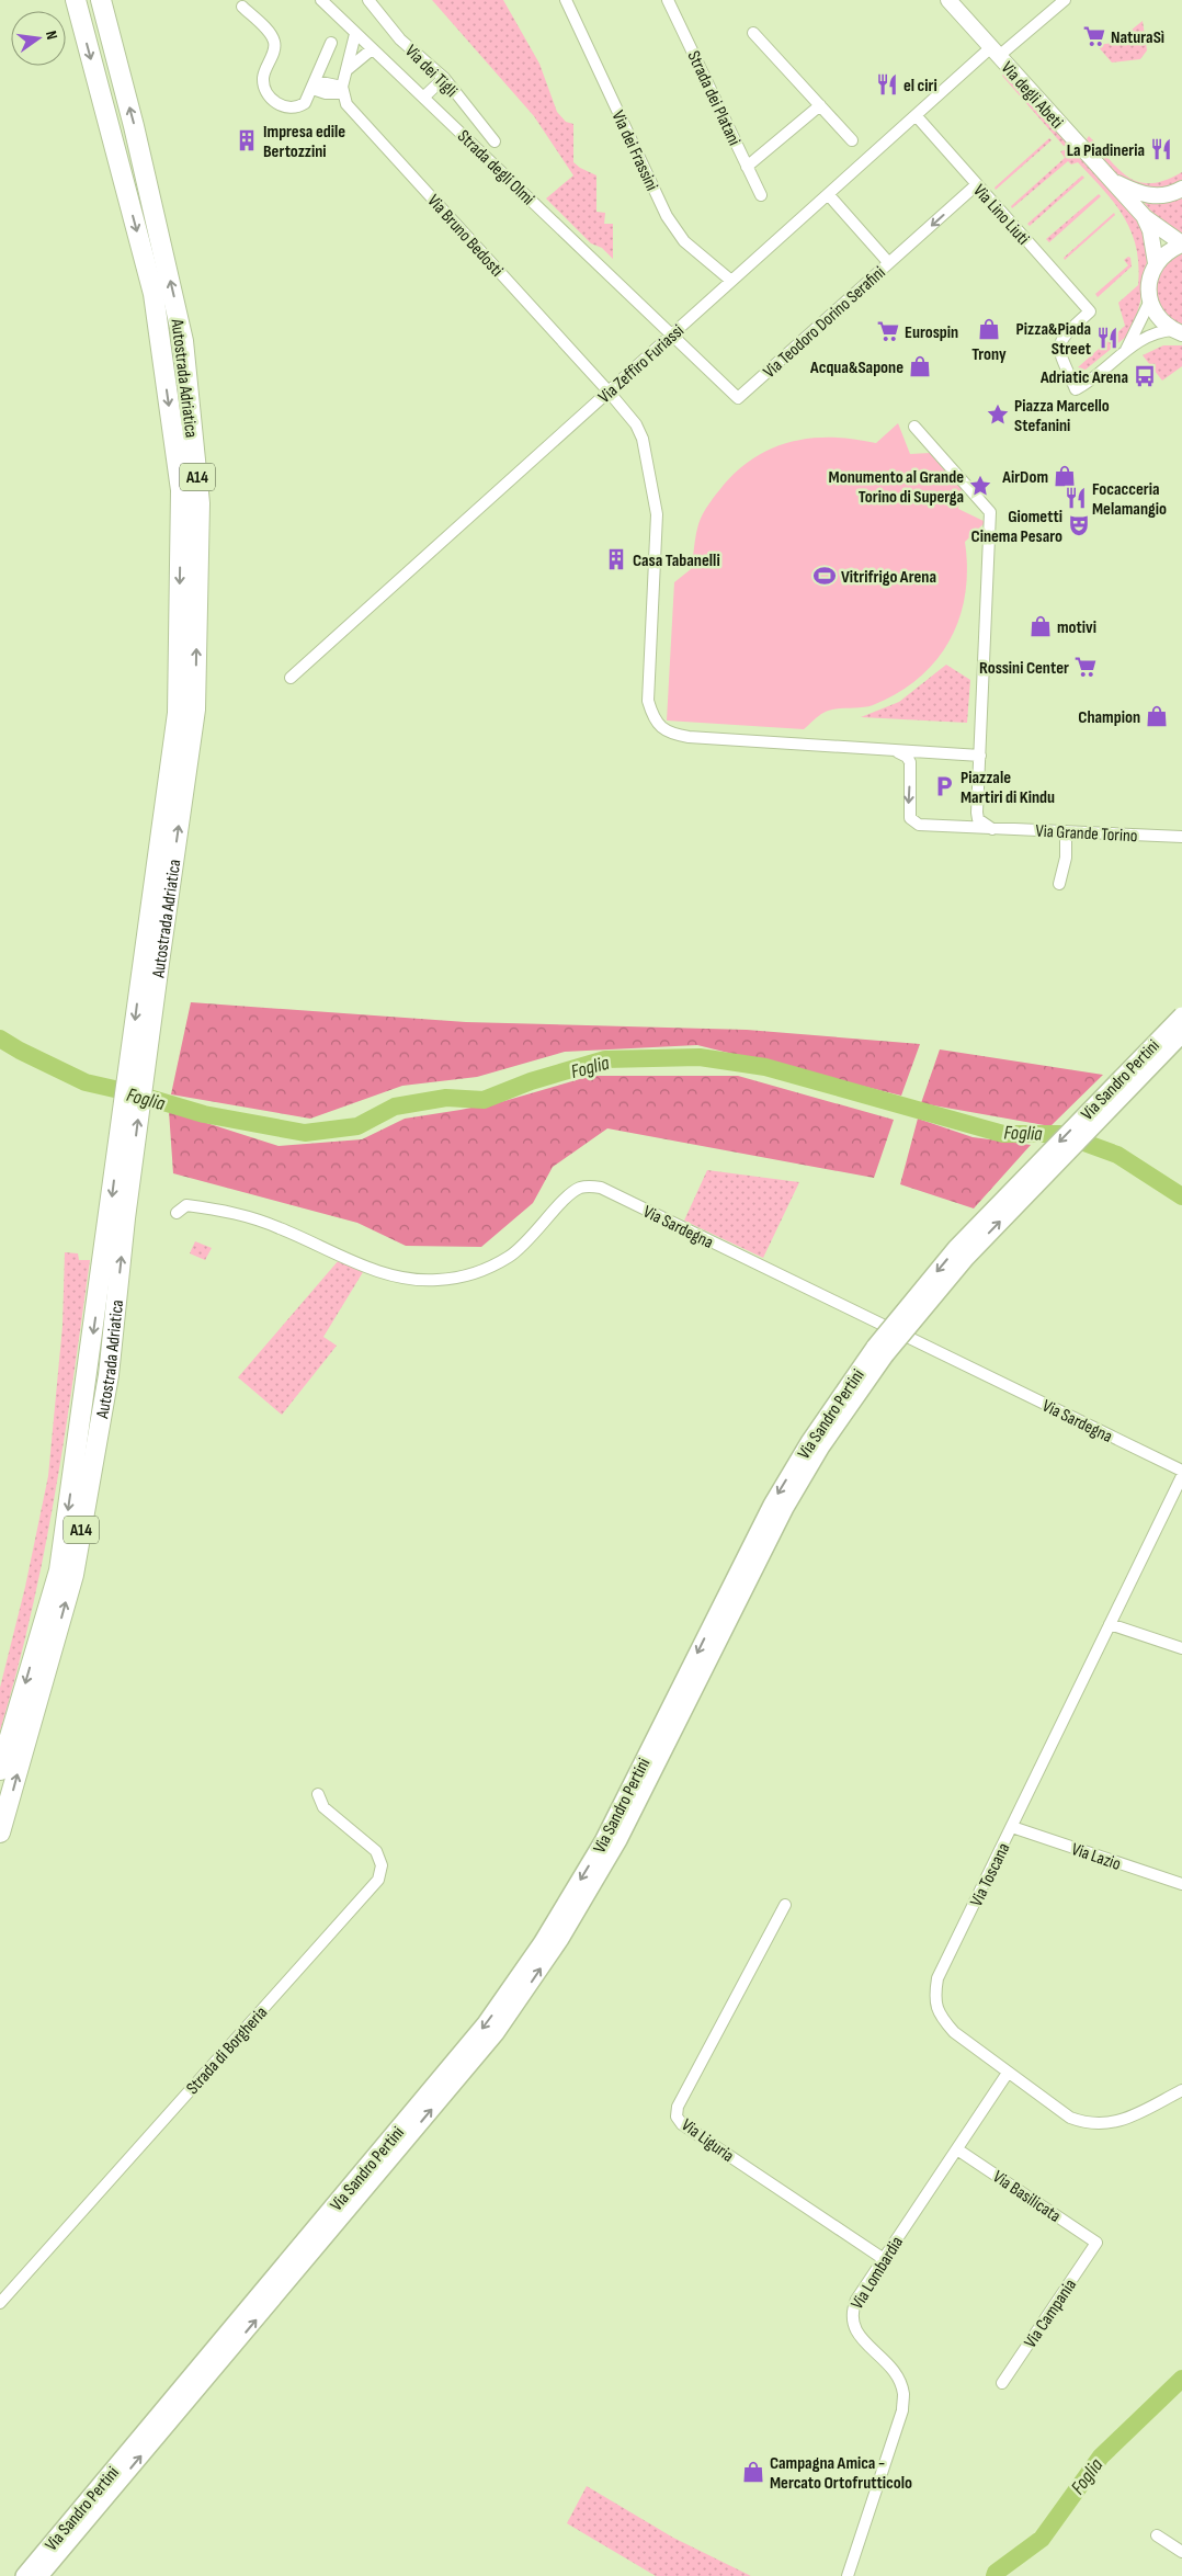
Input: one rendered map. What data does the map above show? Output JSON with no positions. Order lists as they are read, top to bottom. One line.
{"streets":{"highway":["Autostrada Adriatica","A14"],"main road":["Via Sandro Pertini"],"street":["Via dei Tigli","Via degli Abeti","Strada dei Platani","Via dei Frassini","Strada degli Olmi","Via Lino Liuti","Via Bruno Bedosti","Via Teodoro Dorino Serafini","Via Zeffiro Furiassi","Via Grande Torino","Via Sardegna","Via Lazio","Via Toscana","Strada di Borgheria","Via Liguria","Via Basilicata","Via Lombardia","Via Campania"]},"crossings":[["Via degli Abeti","Via Zeffiro Furiassi"],["Via dei Frassini","Via Zeffiro Furiassi"],["Strada degli Olmi","Via Teodoro Dorino Serafini"],["Strada degli Olmi","Via Zeffiro Furiassi"],["Via Lino Liuti","Via Teodoro Dorino Serafini"],["Via Lino Liuti","Via Zeffiro Furiassi"],["Via Bruno Bedosti","Via Zeffiro Furiassi"],["Via Bruno Bedosti","Via Grande Torino"],["Via Teodoro Dorino Serafini","Via Zeffiro Furiassi"],["Via Lazio","Via Toscana"],["Via Toscana","Via Lombardia"],["Via Liguria","Via Lombardia"],["Via Basilicata","Via Lombardia"],["Via Basilicata","Via Campania"]],"water":["Foglia"],"places":{"supermarket":["NaturaSì","Eurospin","Rossini Center"],"restaurant":["el ciri","La Piadineria","Pizza&Piada Street","Focacceria Melamangio"],"building":["Impresa edile Bertozzini","Casa Tabanelli"],"shop":["Trony","Acqua&Sapone","AirDom","motivi","Champion","Campagna Amica - Mercato Ortofrutticolo"],"bus stop":["Adriatic Arena"],"place":["Piazza Marcello Stefanini","Monumento al Grande Torino di Superga"],"theatre":["Giometti Cinema Pesaro"],"sports":["Vitrifrigo Arena"],"parking":["Piazzale Martiri di Kindu"]},"north":"right"}
